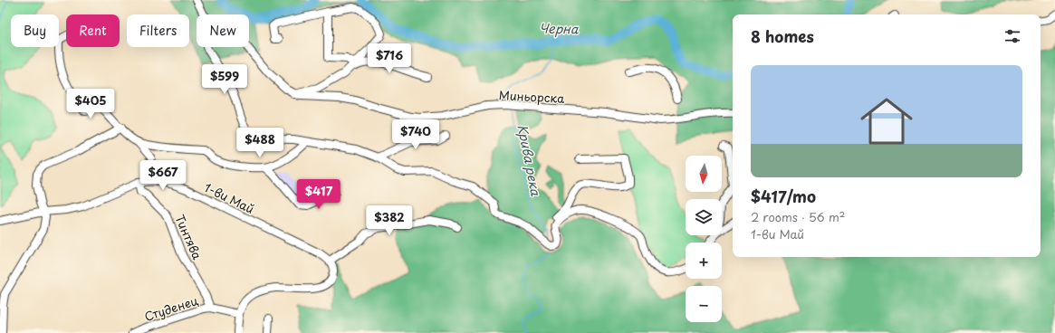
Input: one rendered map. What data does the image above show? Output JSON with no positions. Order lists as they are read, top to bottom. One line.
{"streets":{"street":["Миньорска","1-ви Май","Тинтява","Студенец"]},"crossings":[["1-ви Май","Тинтява"],["Тинтява","Студенец"]],"water":["Черна","Крива река"],"north":"bottom","page":{"chip":["Buy","Rent","Filters","New"],"heading":"8 homes","price":["$716","$599","$405","$740","$488","$667","$417","$382"],"list":[{"name":"$417/mo","note":"2 rooms · 56 m² · 1-ви Май"}],"map_buttons":["+","−"]}}
